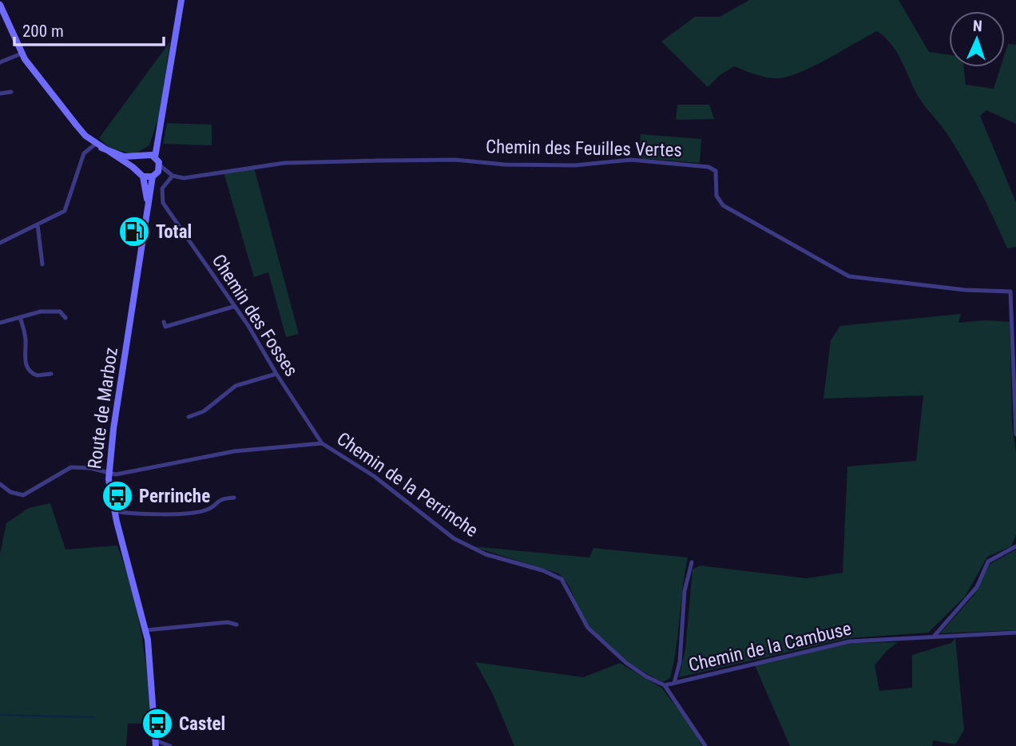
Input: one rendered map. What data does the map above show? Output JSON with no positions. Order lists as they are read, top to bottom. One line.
{"streets":{"main road":["Route de Marboz"],"street":["Chemin des Feuilles Vertes","Chemin des Fosses","Chemin de la Perrinche","Chemin de la Cambuse"]},"crossings":[["Chemin des Feuilles Vertes","Chemin des Fosses"],["Chemin des Fosses","Chemin de la Perrinche"],["Route de Marboz","Chemin de la Perrinche"],["Chemin de la Perrinche","Chemin de la Cambuse"]],"places":{"fuel station":["Total"],"bus stop":["Perrinche","Castel"]},"scale_bar":"200 m","north":"top"}
